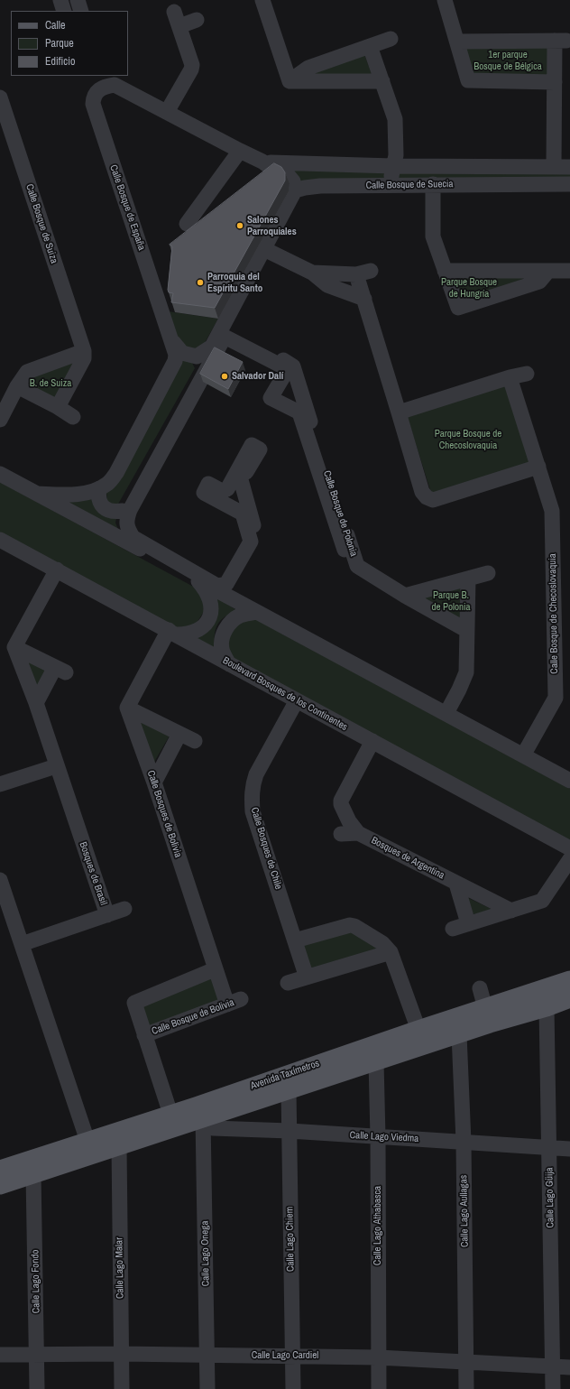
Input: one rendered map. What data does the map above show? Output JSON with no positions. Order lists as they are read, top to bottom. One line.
{"streets":{"main road":["Avenida Taxímetros"],"street":["Calle Bosque de Suecia","Calle Bosque de España","Calle Bosque de Suiza","Calle Bosque de Polonia","Calle Bosque de Checoslovaquia","Boulevard Bosques de los Continentes","Calle Bosques de Bolivia","Calle Bosques de Chile","Bosques de Argentina","Bosques de Brasil","Calle Bosque de Bolivia","Calle Lago Viedma","Calle Lago Güija","Calle Lago Aullagas","Calle Lago Athabasca","Calle Lago Chiem","Calle Lago Onega","Calle Lago Malar","Calle Lago Fondo","Calle Lago Cardiel"]},"crossings":[["Calle Bosque de Suecia","Calle Bosque de España"],["Boulevard Bosques de los Continentes","Calle Bosques de Chile"],["Boulevard Bosques de los Continentes","Bosques de Argentina"],["Calle Bosques de Bolivia","Calle Bosque de Bolivia"],["Calle Bosque de Bolivia","Avenida Taxímetros"],["Avenida Taxímetros","Calle Lago Viedma"],["Avenida Taxímetros","Calle Lago Güija"],["Avenida Taxímetros","Calle Lago Aullagas"],["Avenida Taxímetros","Calle Lago Athabasca"],["Avenida Taxímetros","Calle Lago Chiem"],["Avenida Taxímetros","Calle Lago Onega"],["Avenida Taxímetros","Calle Lago Malar"],["Avenida Taxímetros","Calle Lago Fondo"],["Calle Lago Viedma","Calle Lago Güija"],["Calle Lago Viedma","Calle Lago Aullagas"],["Calle Lago Viedma","Calle Lago Athabasca"],["Calle Lago Viedma","Calle Lago Chiem"],["Calle Lago Viedma","Calle Lago Onega"],["Calle Lago Güija","Calle Lago Cardiel"],["Calle Lago Aullagas","Calle Lago Cardiel"],["Calle Lago Athabasca","Calle Lago Cardiel"],["Calle Lago Chiem","Calle Lago Cardiel"],["Calle Lago Onega","Calle Lago Cardiel"],["Calle Lago Malar","Calle Lago Cardiel"],["Calle Lago Fondo","Calle Lago Cardiel"]],"parks":["1er parque Bosque de Bélgica","Parque Bosque de Hungría","B. de Suiza","Parque Bosque de Checoslovaquia","Parque B. de Polonia"],"places":["Salones Parroquiales","Parroquia del Espíritu Santo","Salvador Dalí"],"legend":["Calle","Parque","Edificio"]}
